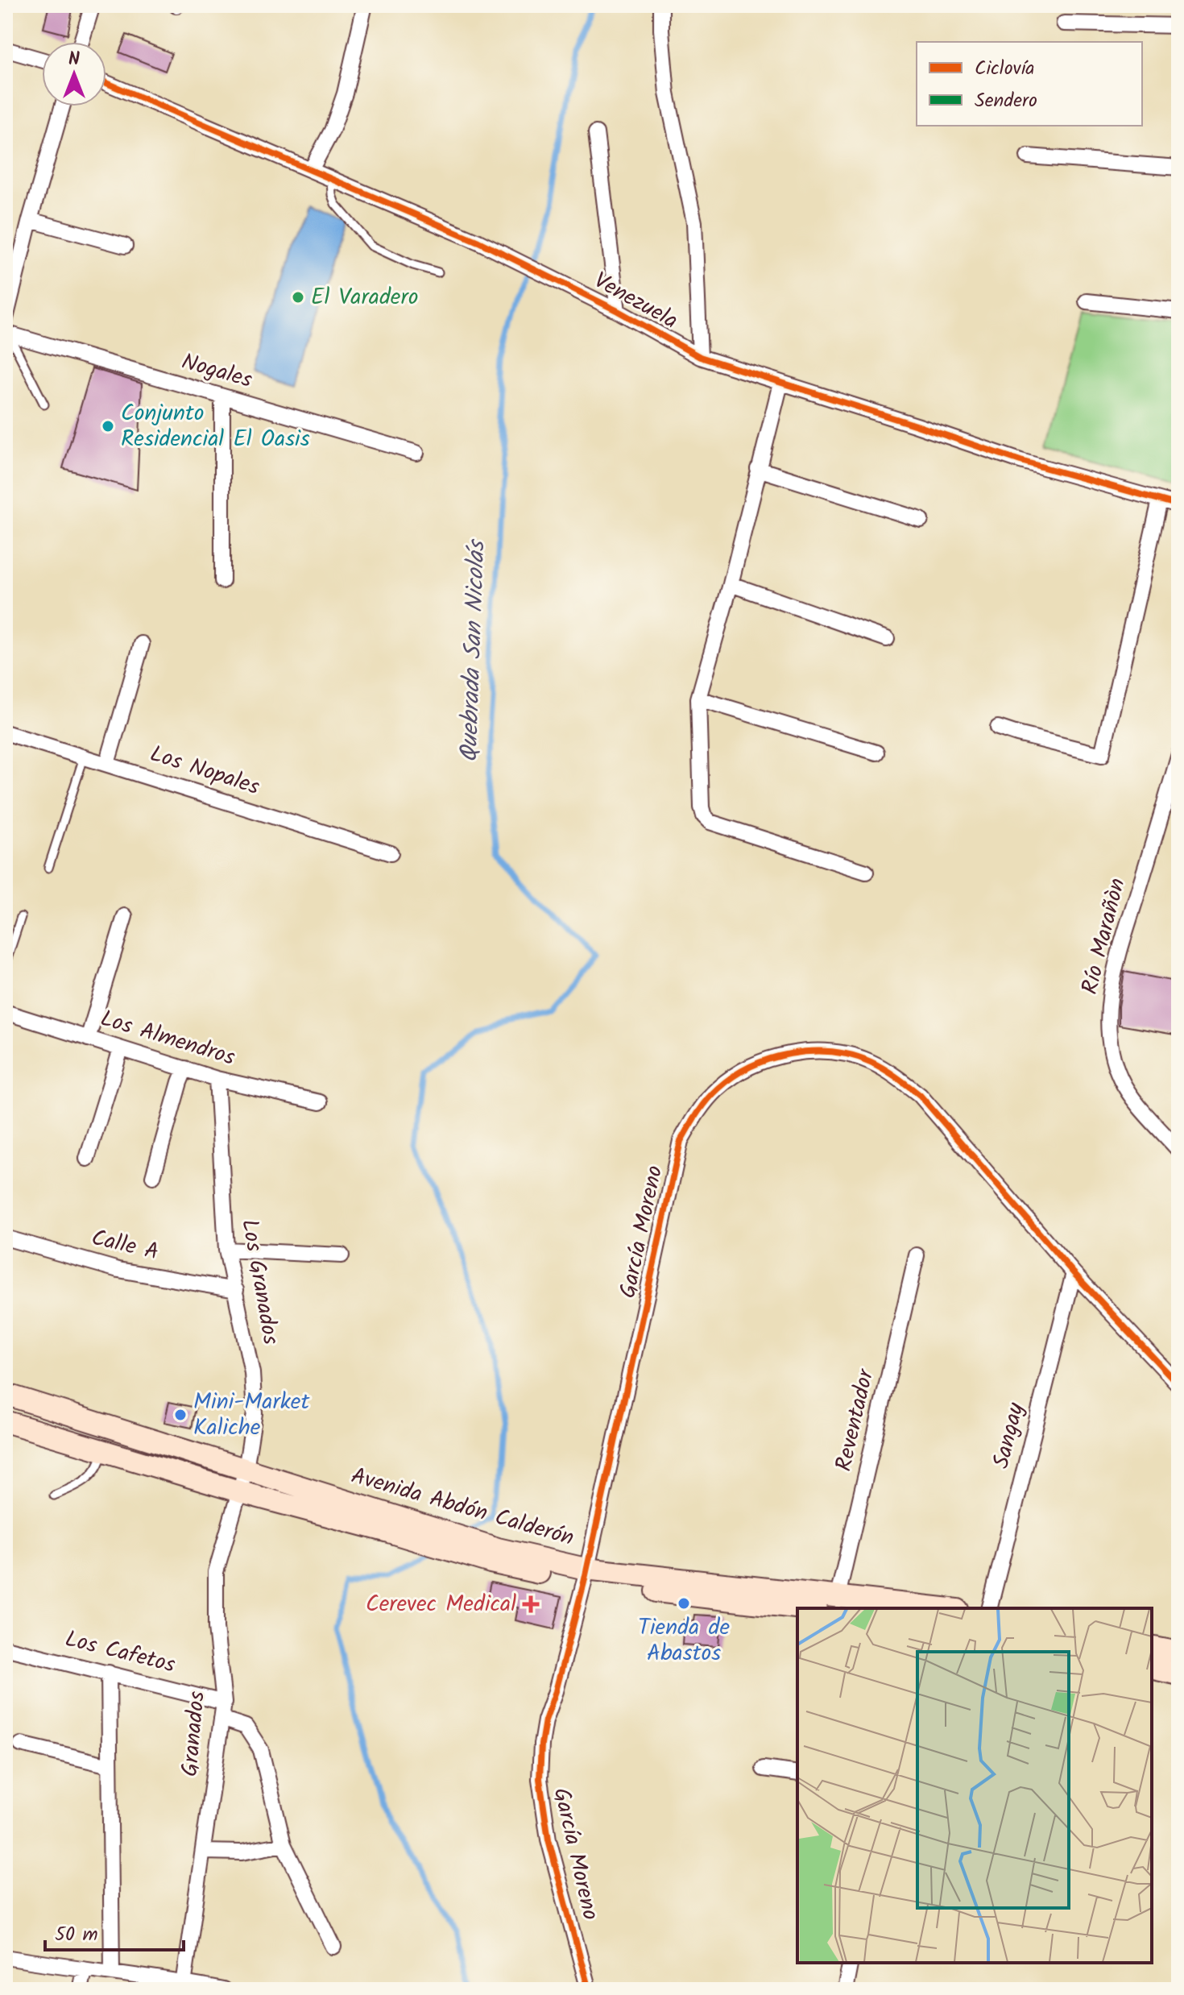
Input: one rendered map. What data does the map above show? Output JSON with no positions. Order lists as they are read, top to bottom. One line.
{"streets":{"main road":["Avenida Abdón Calderón"],"street":["Venezuela","Nogales","Los Nopales","Río Marañòn","Los Almendros","García Moreno","Calle A","Los Granados","Reventador","Sangay","Los Cafetos","Granados"]},"crossings":[["Los Almendros","Los Granados"],["García Moreno","Sangay"],["García Moreno","Avenida Abdón Calderón"],["Calle A","Los Granados"],["Los Granados","Avenida Abdón Calderón"],["Los Granados","Granados"],["Reventador","Avenida Abdón Calderón"],["Avenida Abdón Calderón","Granados"],["Los Cafetos","Granados"]],"water":["Quebrada San Nicolás"],"places":{"other":["El Varadero","Conjunto Residencial El Oasis","Mini-Market Kaliche","Tienda de Abastos"],"health":["Cerevec Medical"]},"legend":["Ciclovía","Sendero"],"scale_bar":"50 m","north":"top"}
